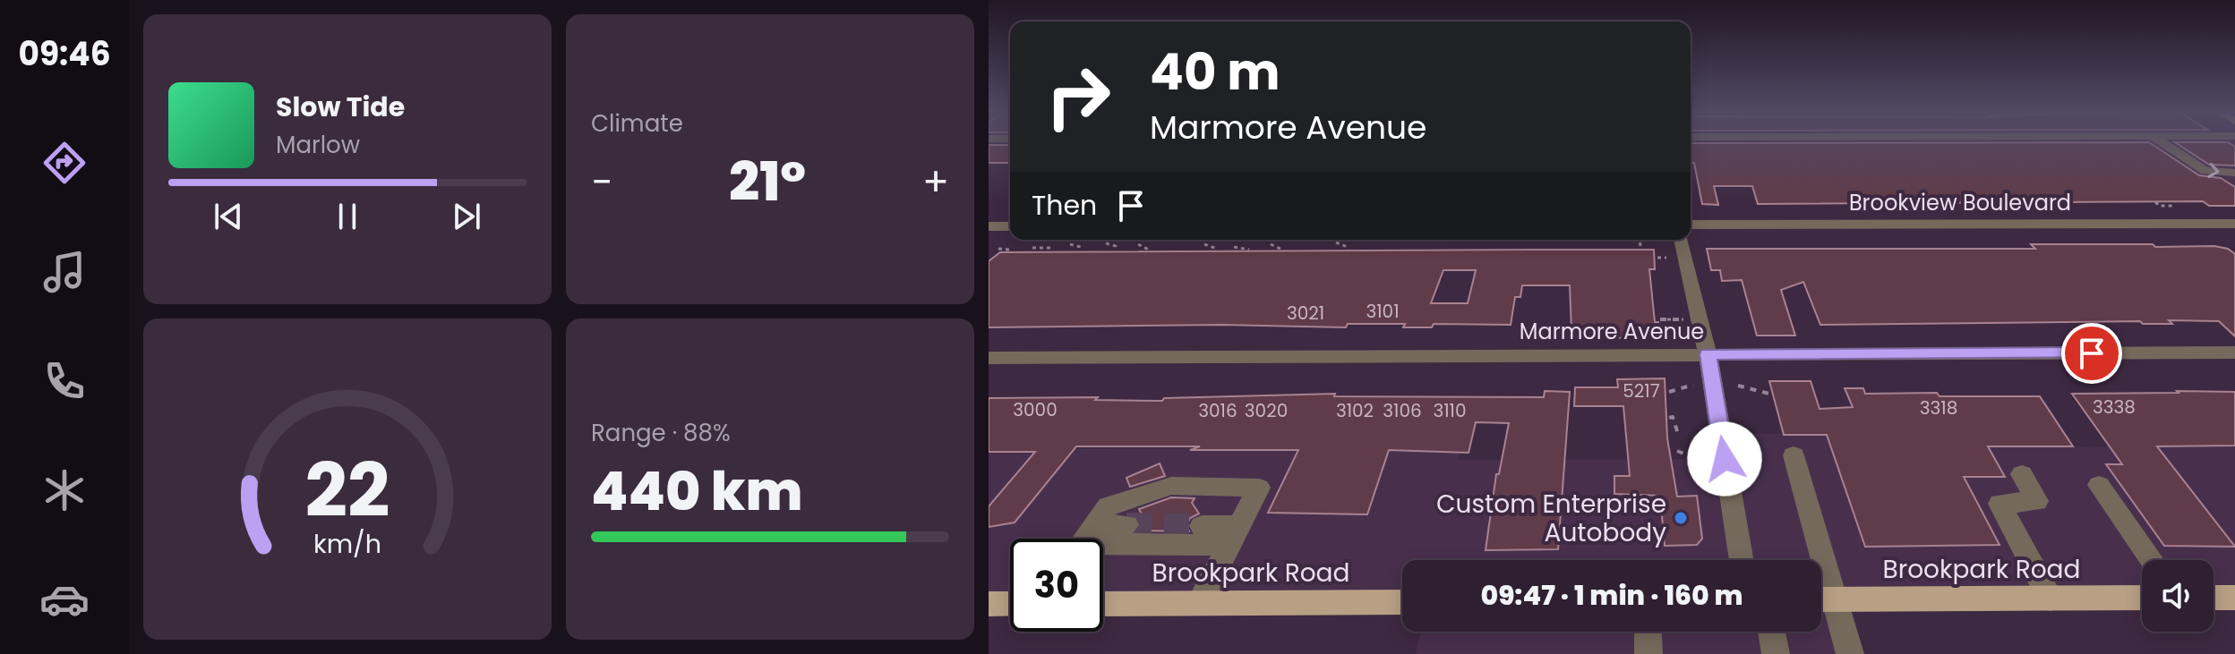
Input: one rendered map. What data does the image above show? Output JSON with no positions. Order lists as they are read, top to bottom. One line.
{"streets":{"main road":["Brookpark Road"],"street":["Brookview Boulevard","Marmore Avenue"]},"places":["Custom Enterprise Autobody"],"house_numbers":["3101","3021","5217","3338","3318","3000","3016","3020","3102","3106","3110"],"page":{"tabs":"09:46","tile":["Climate",["Range · 88%","440 km"]],"turn":["40 m","Marmore Avenue"],"song":["Slow Tide","Marlow"],"heat":["−","21°","+"],"then":"Then","limit":"30","trip":"09:47 · 1 min · 160 m","gauge":["22","km/h"]}}
